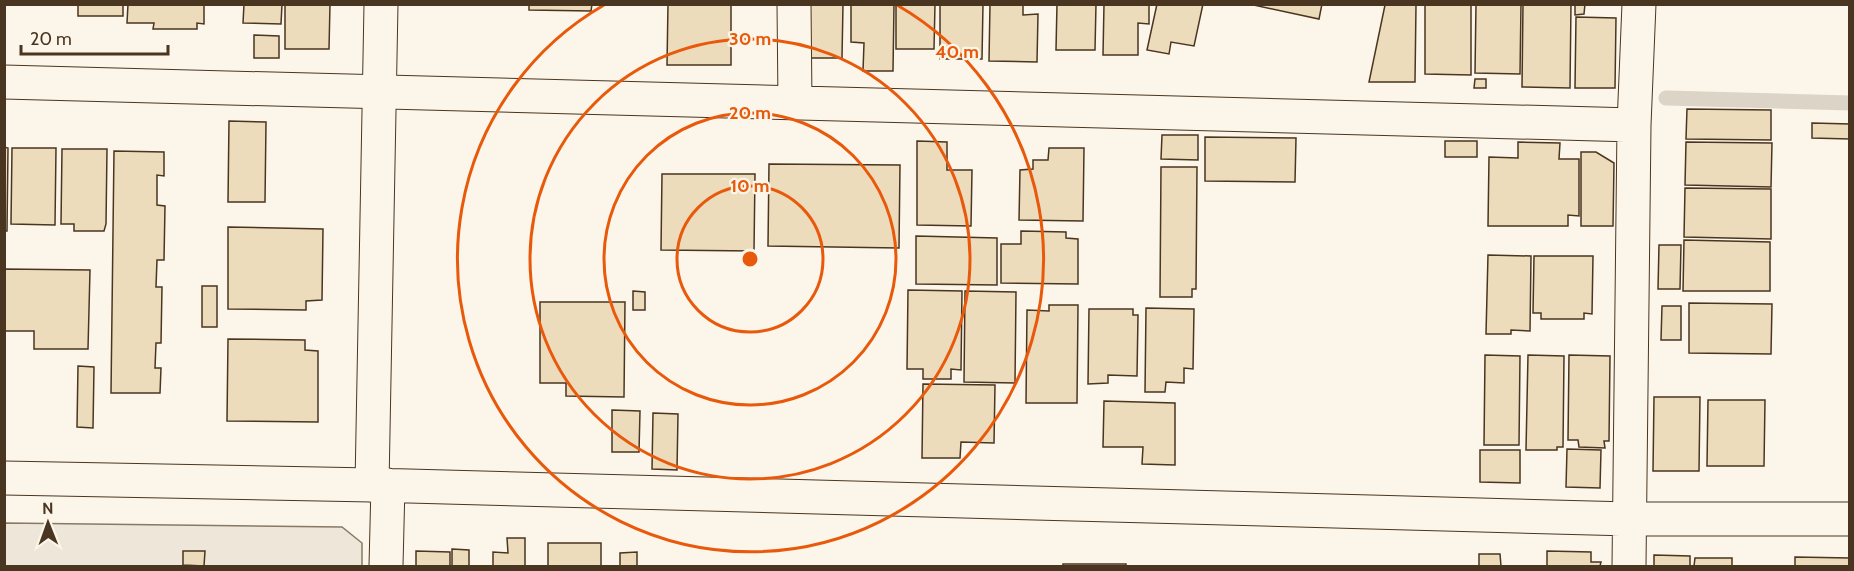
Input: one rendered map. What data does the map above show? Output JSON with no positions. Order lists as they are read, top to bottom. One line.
{"scale_bar":"20 m","north":"top","rings":["30 m","40 m","20 m","10 m"]}
